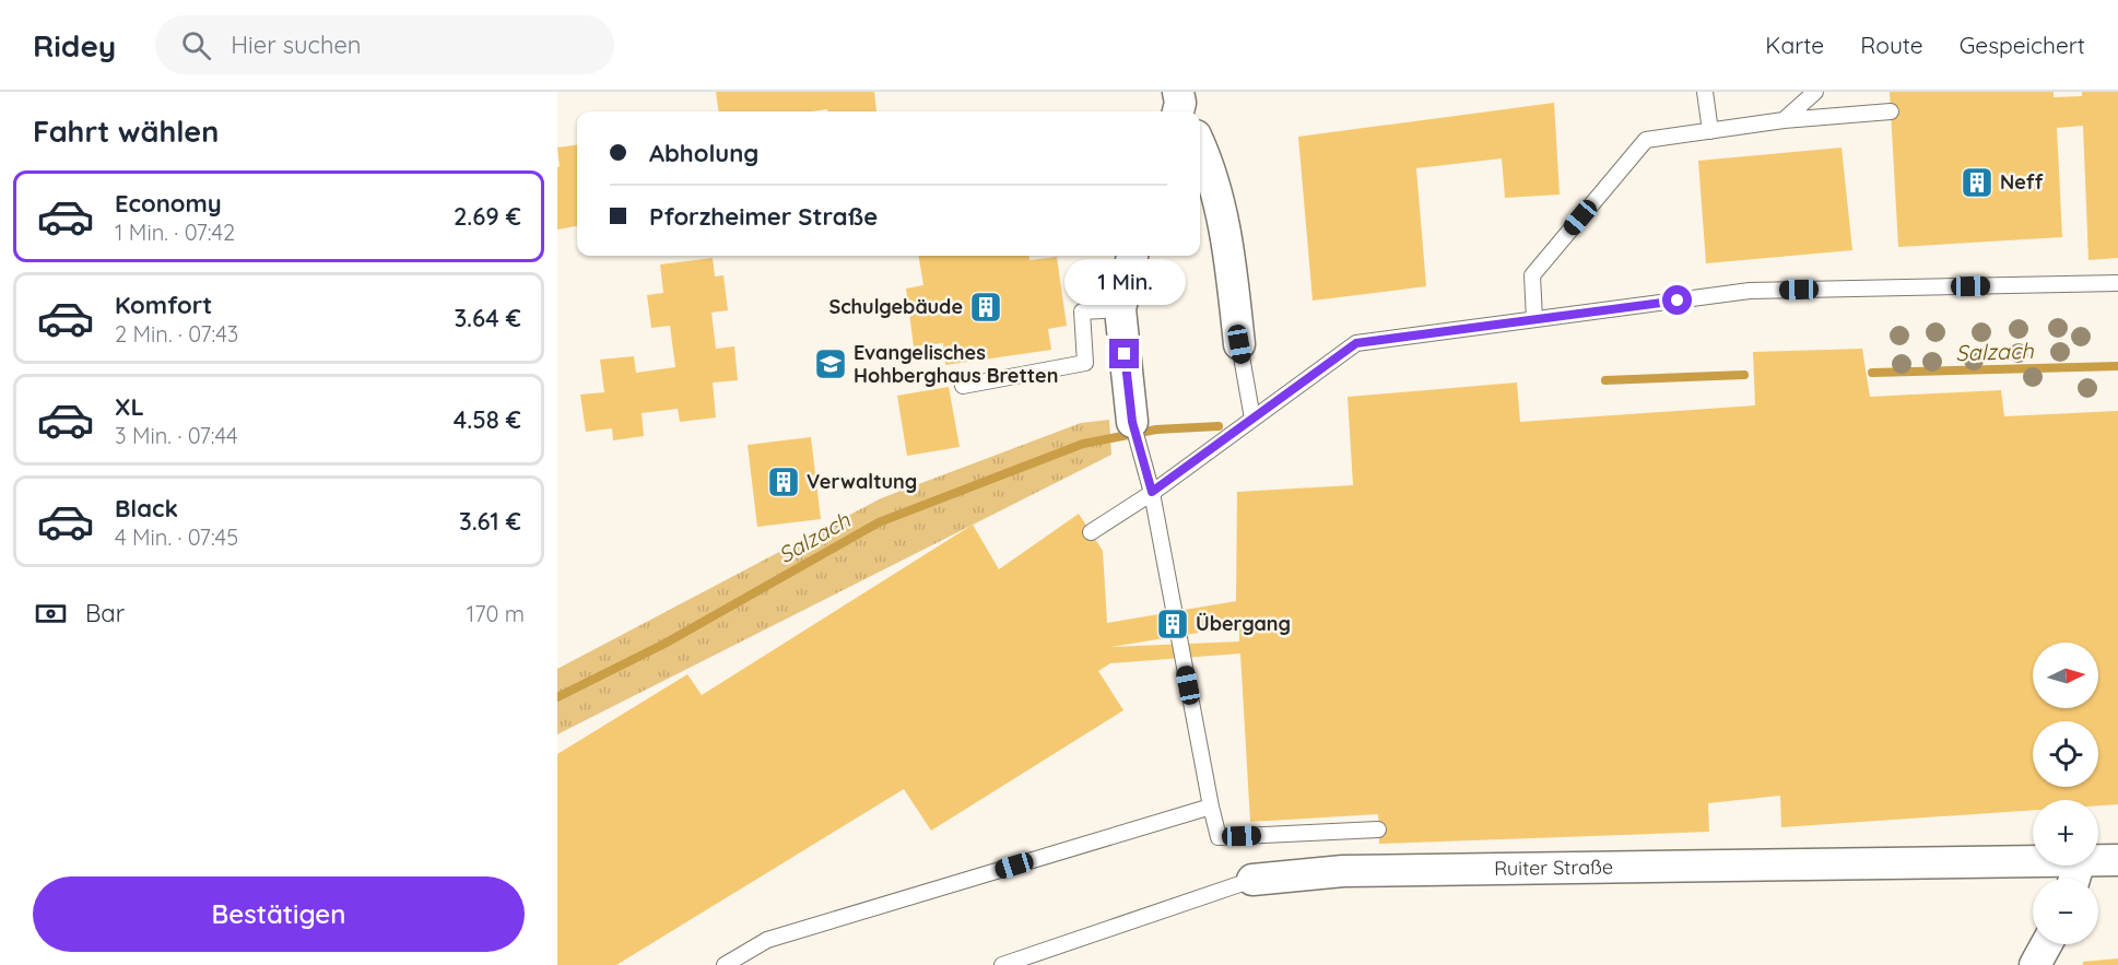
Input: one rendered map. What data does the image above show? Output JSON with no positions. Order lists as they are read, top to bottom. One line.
{"streets":{"street":["Ruiter Straße"]},"water":["Salzach"],"places":{"building":["Neff","Schulgebäude","Verwaltung","Übergang"],"school or university":["Evangelisches Hohberghaus Bretten"]},"north":"right","page":{"header":"Ridey","search":"Hier suchen","nav":["Karte","Route","Gespeichert"],"heading":"Fahrt wählen","banner":["Abholung","Pforzheimer Straße"],"list":[{"name":"Economy","note":"1 Min. · 07:42","value":"2.69 €"},{"name":"Komfort","note":"2 Min. · 07:43","value":"3.64 €"},{"name":"XL","note":"3 Min. · 07:44","value":"4.58 €"},{"name":"Black","note":"4 Min. · 07:45","value":"3.61 €"}],"bubble":"1 Min.","pay":["Bar","170 m"],"map_buttons":["+","−"],"buttons":"Bestätigen"}}
